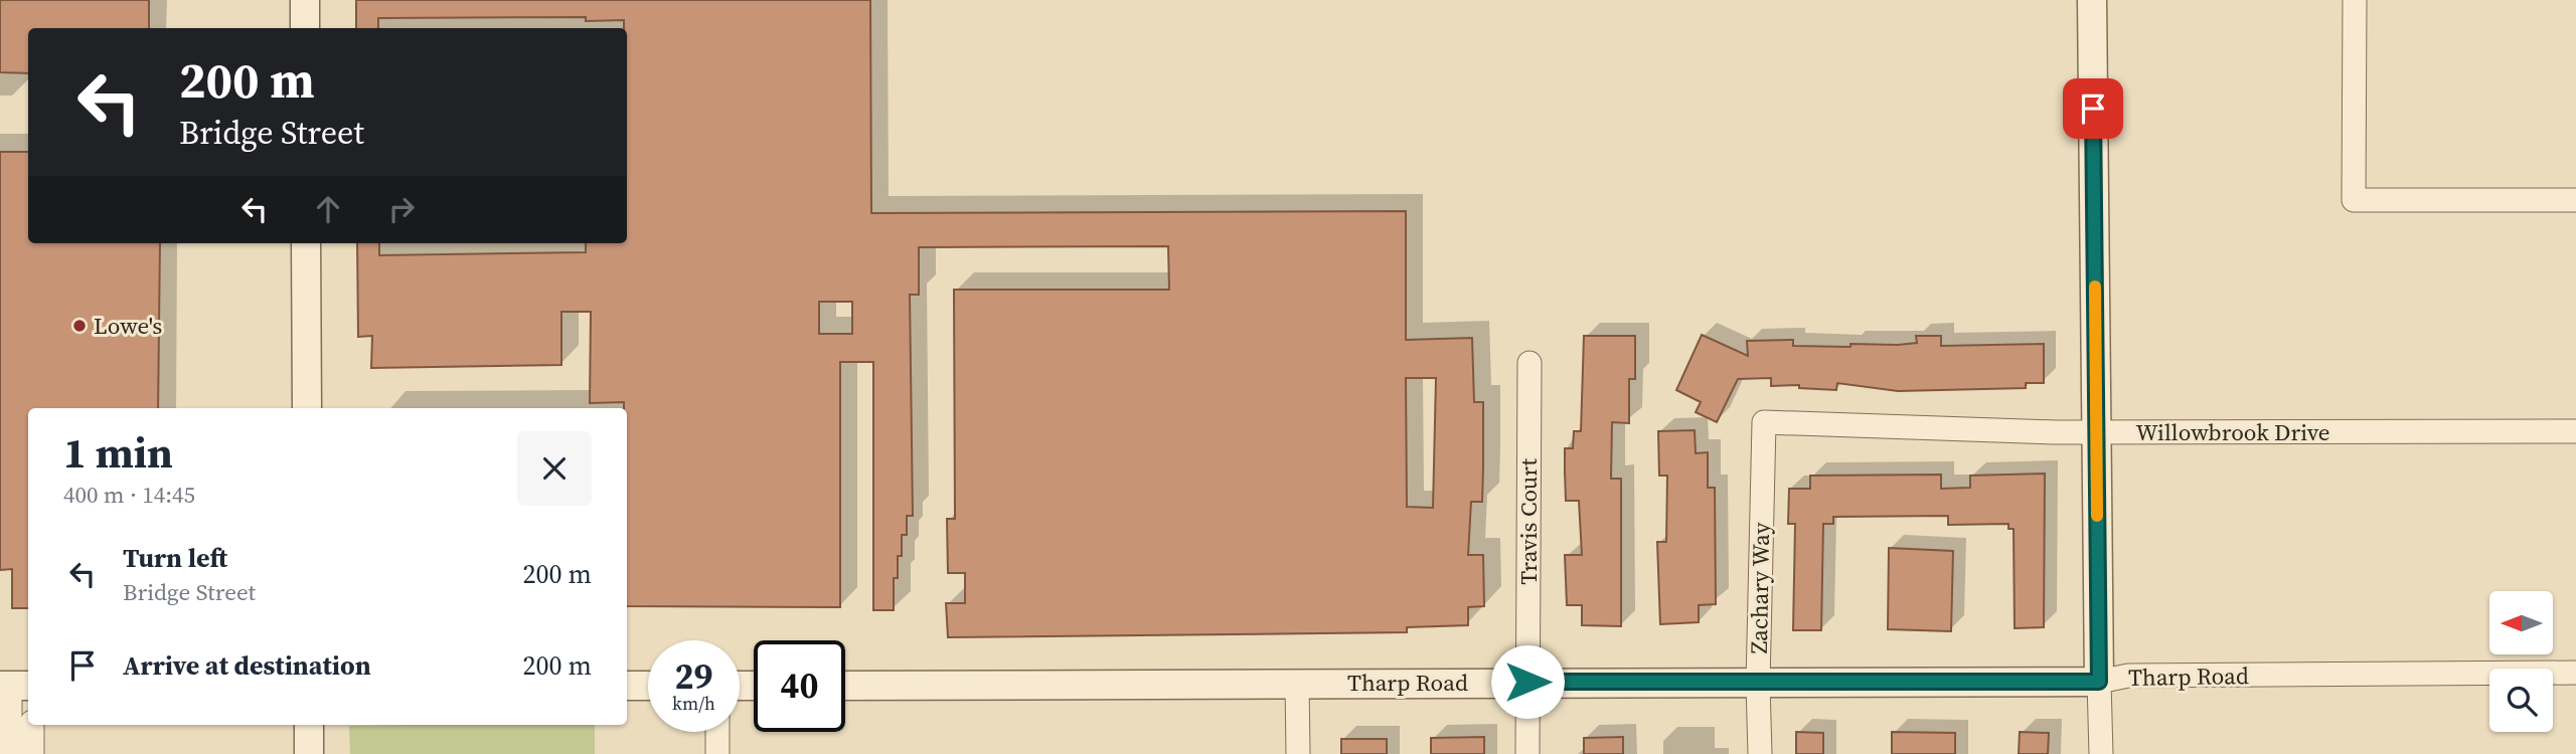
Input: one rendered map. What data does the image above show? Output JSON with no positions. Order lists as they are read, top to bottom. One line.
{"streets":{"street":["Willowbrook Drive","Travis Court","Zachary Way","Tharp Road"]},"crossings":[["Willowbrook Drive","Zachary Way"],["Travis Court","Tharp Road"],["Zachary Way","Tharp Road"]],"places":["Lowe's"],"north":"left","page":{"turn":["200 m","Bridge Street"],"heading":["1 min","400 m · 14:45"],"list":[{"name":"Turn left","note":"Bridge Street","value":"200 m"},{"name":"Arrive at destination","value":"200 m"}],"speed":"29 km/h","limit":"40"}}
